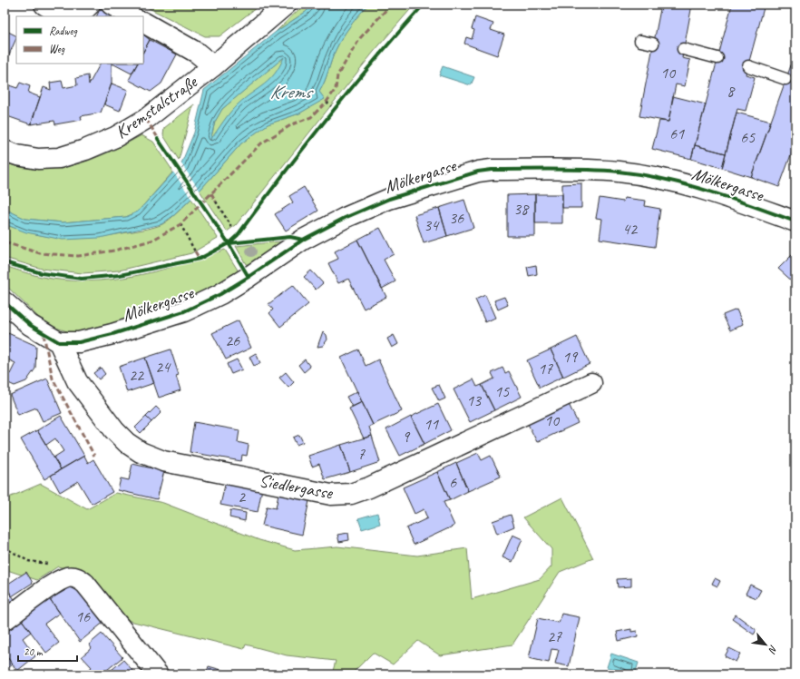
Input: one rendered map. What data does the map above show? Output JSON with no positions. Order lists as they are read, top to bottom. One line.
{"streets":{"street":["Kremstalstraße","Mölkergasse","Siedlergasse"]},"crossings":[["Mölkergasse","Siedlergasse"]],"water":["Krems"],"house_numbers":["10","8","61","65","38","36","34","42","26","19","24","17","22","15","13","10","11","9","7","6","2","16","27"],"legend":["Radweg","Weg"],"scale_bar":"20 m","north":"bottom right"}
